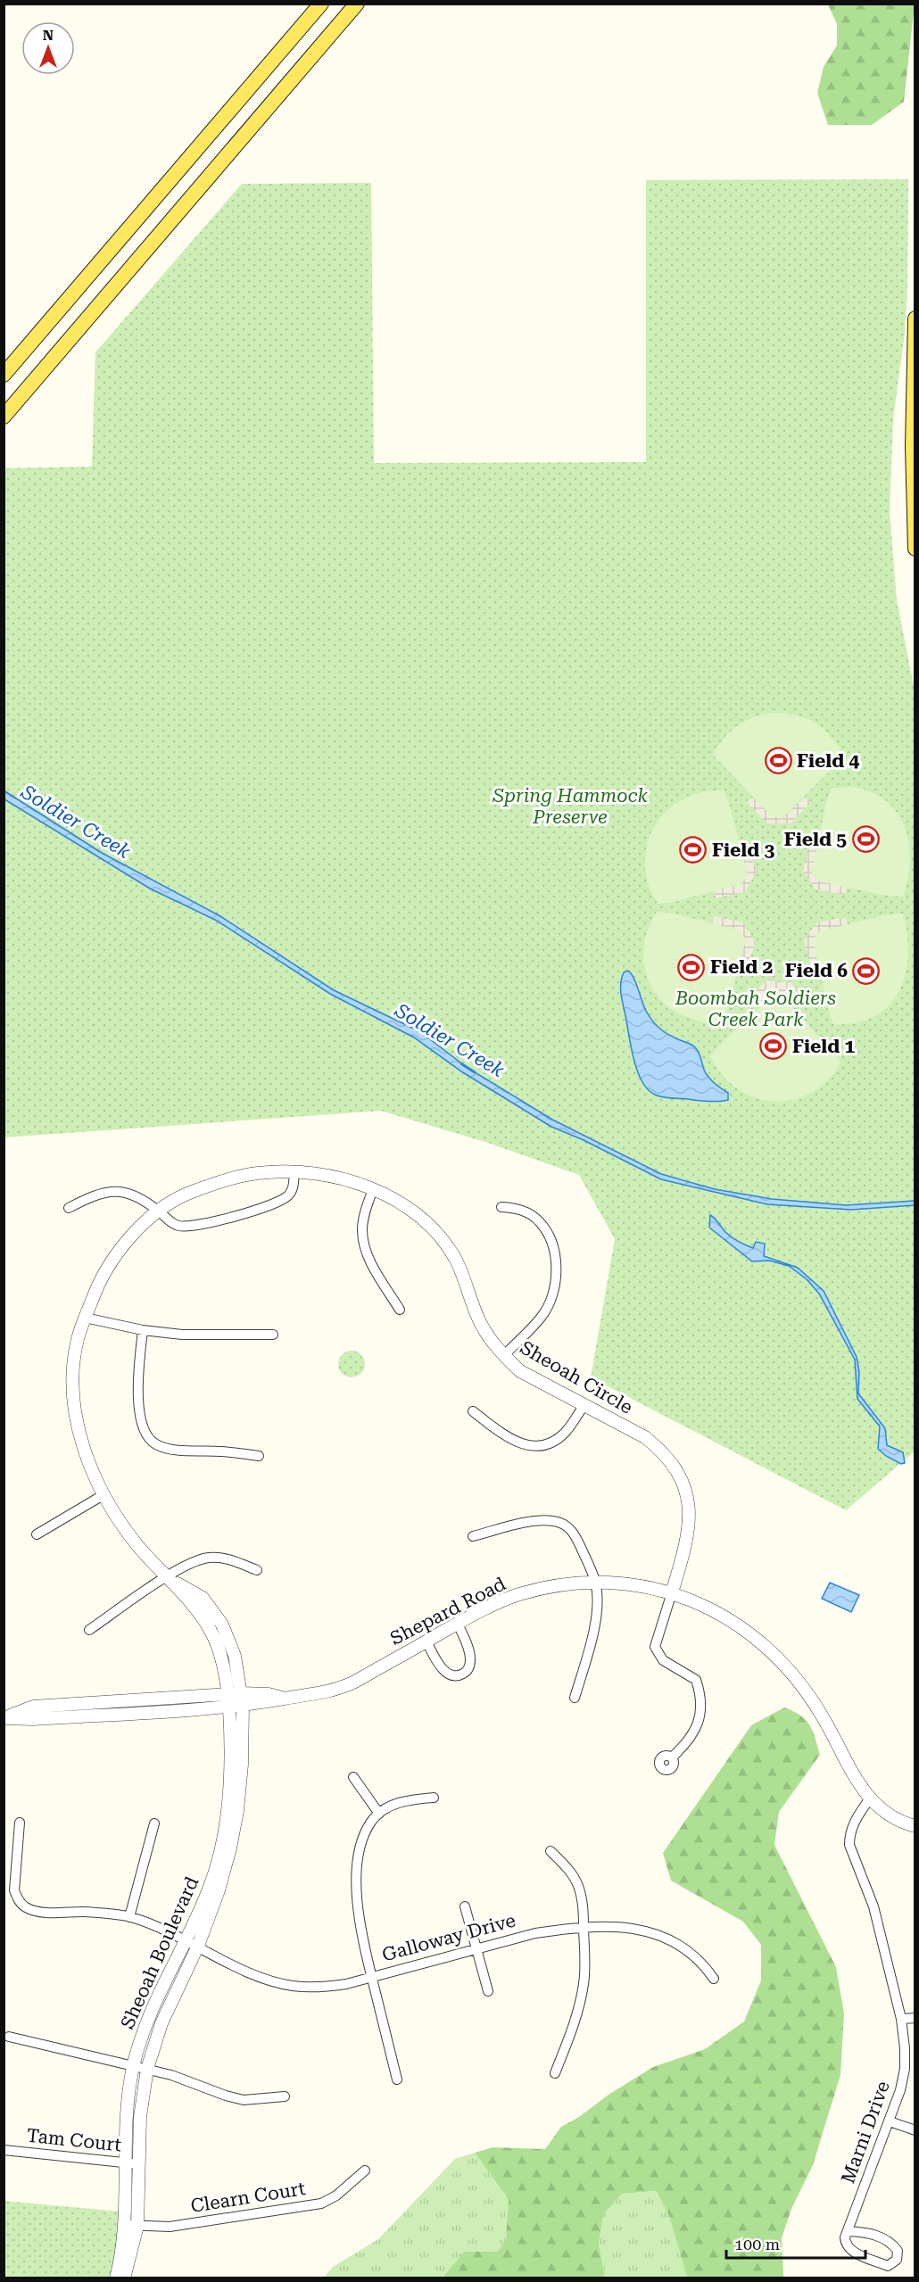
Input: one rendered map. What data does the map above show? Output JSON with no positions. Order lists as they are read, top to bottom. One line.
{"streets":{"street":["Sheoah Circle","Shepard Road","Galloway Drive","Sheoah Boulevard","Marni Drive","Tam Court","Clearn Court"]},"crossings":[["Sheoah Circle","Shepard Road"],["Sheoah Circle","Sheoah Boulevard"],["Shepard Road","Sheoah Boulevard"],["Shepard Road","Marni Drive"],["Galloway Drive","Sheoah Boulevard"],["Sheoah Boulevard","Tam Court"],["Sheoah Boulevard","Clearn Court"]],"water":["Soldier Creek"],"parks":["Spring Hammock Preserve","Boombah Soldiers Creek Park"],"places":{"sports":["Field 4","Field 5","Field 3","Field 2","Field 6","Field 1"]},"scale_bar":"100 m","north":"top"}
